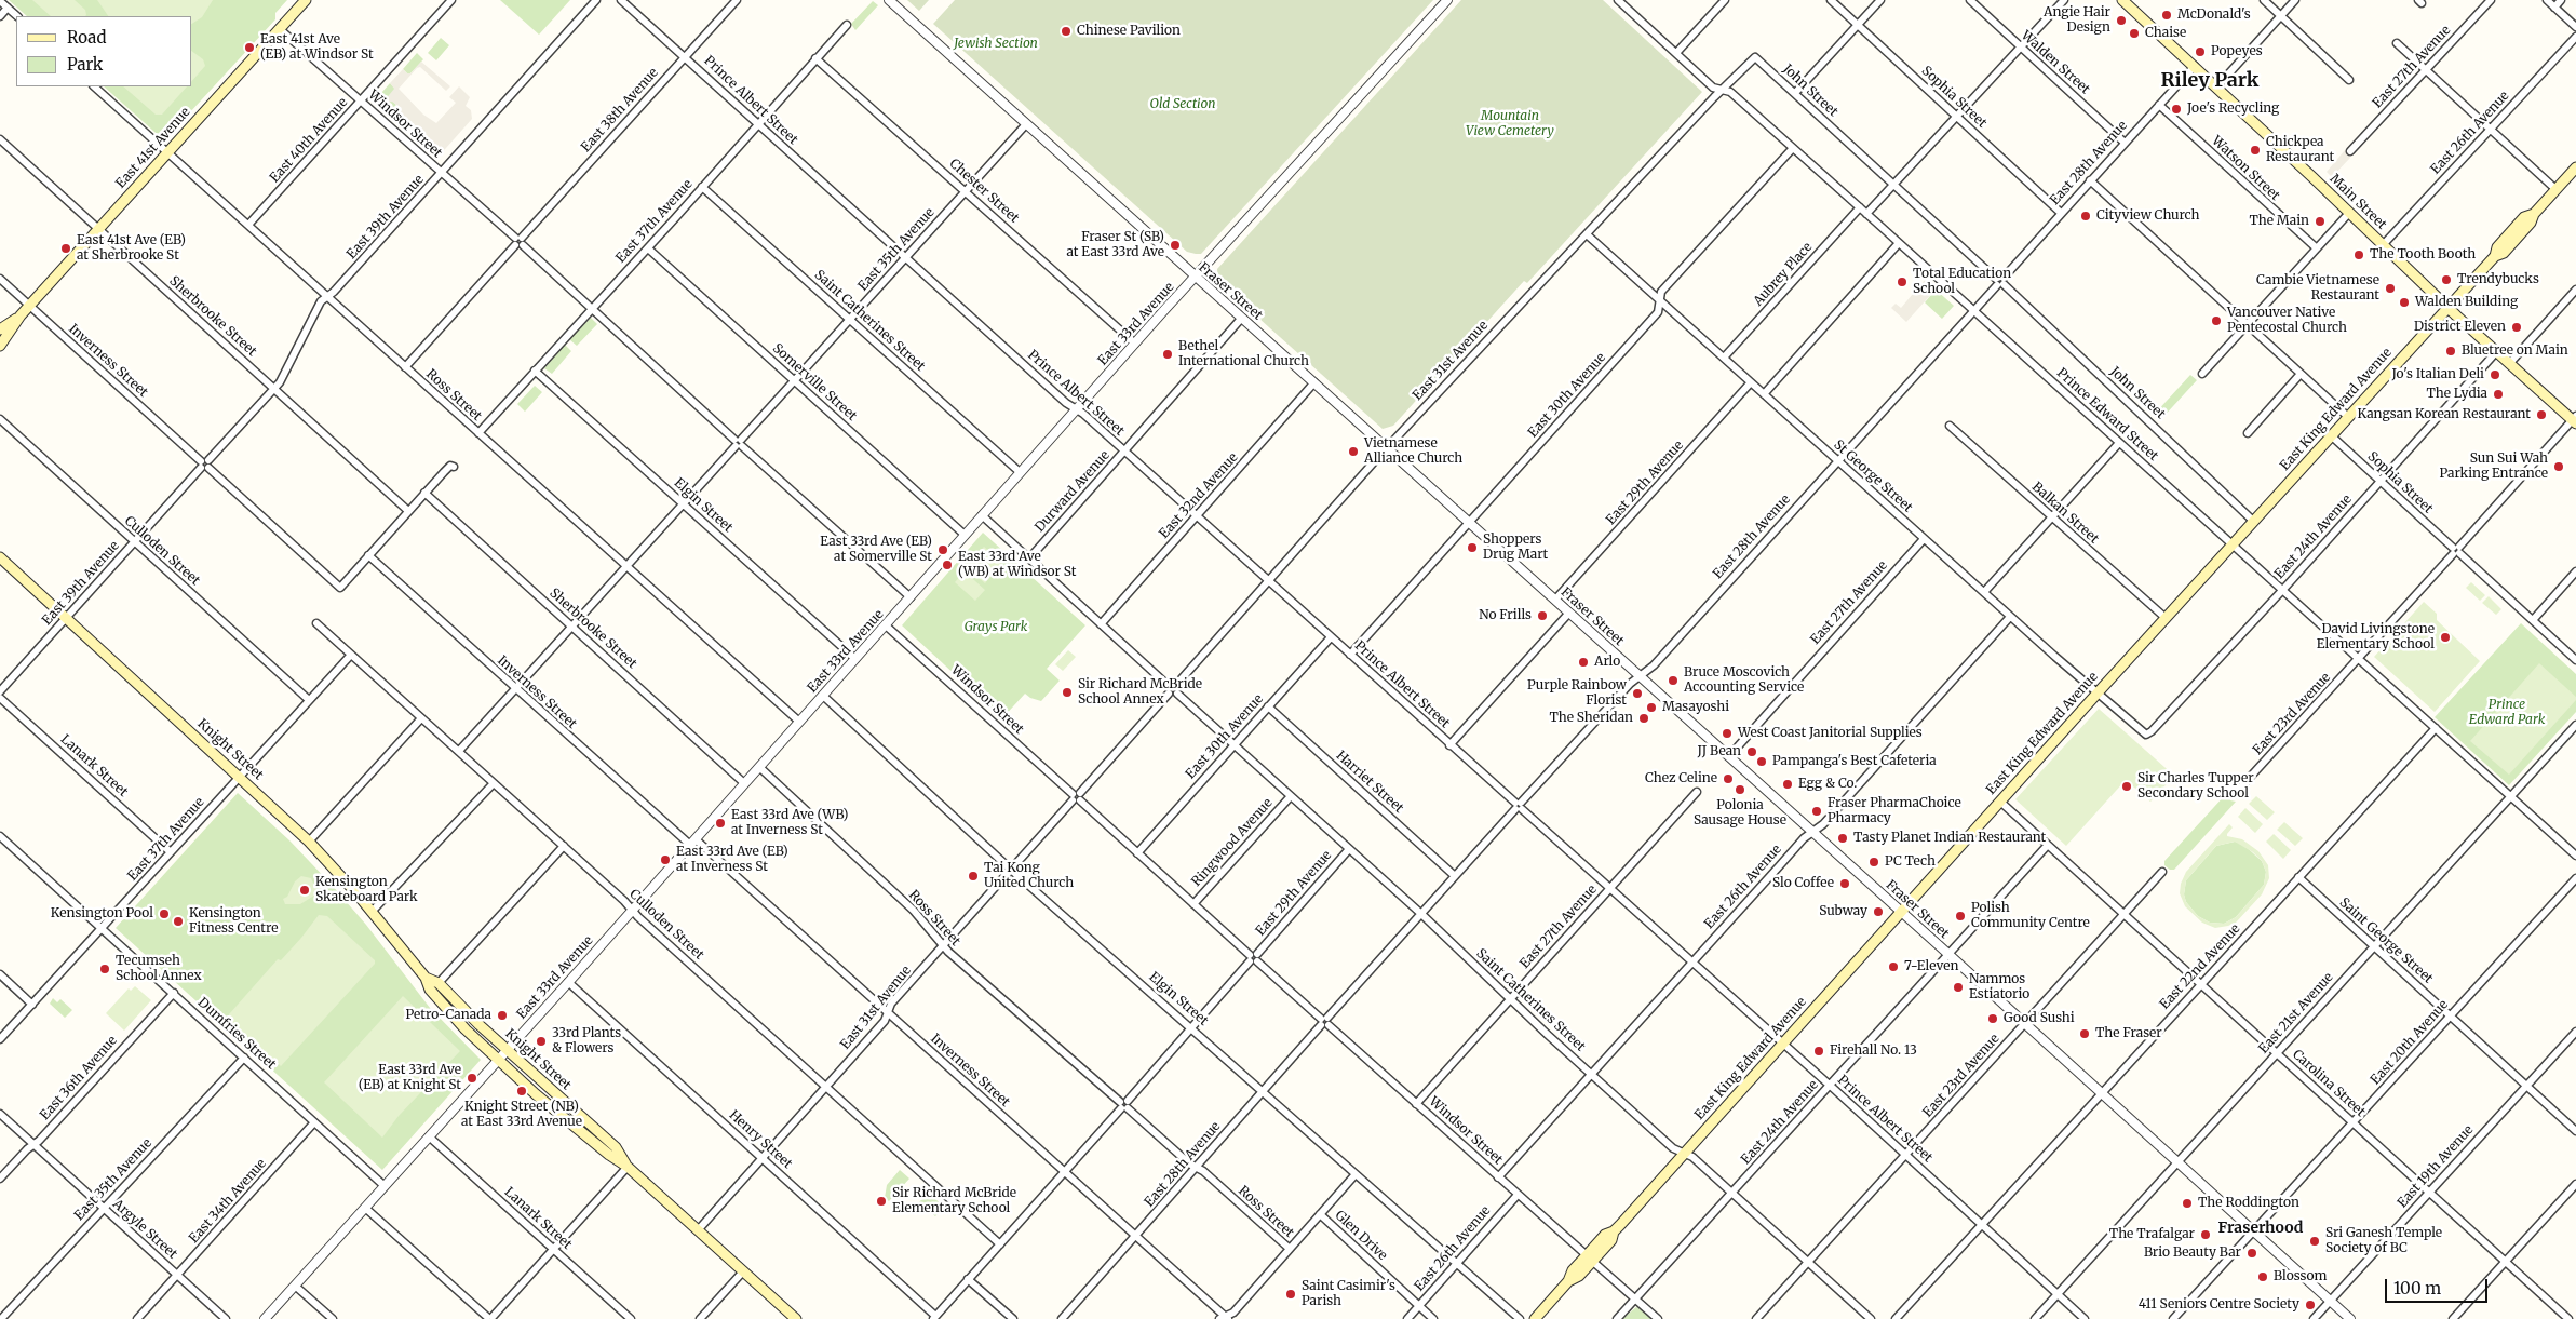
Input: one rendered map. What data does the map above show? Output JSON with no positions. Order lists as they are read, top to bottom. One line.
{"streets":{"main road":["East 41st Avenue","Main Street","East King Edward Avenue","Knight Street"],"street":["Walden Street","East 27th Avenue","John Street","Sophia Street","Prince Albert Street","East 38th Avenue","Windsor Street","East 26th Avenue","East 40th Avenue","East 28th Avenue","Watson Street","Chester Street","East 39th Avenue","East 37th Avenue","East 35th Avenue","Aubrey Place","Fraser Street","Sherbrooke Street","Saint Catherines Street","East 33rd Avenue","Inverness Street","East 31st Avenue","Somerville Street","Ross Street","East 30th Avenue","Prince Edward Street","St George Street","East 29th Avenue","Durward Avenue","East 32nd Avenue","Elgin Street","Balkan Street","East 24th Avenue","Culloden Street","East 23rd Avenue","Lanark Street","Harriet Street","Ringwood Avenue","Saint George Street","East 22nd Avenue","East 21st Avenue","Dumfries Street","East 20th Avenue","East 36th Avenue","Carolina Street","Henry Street","East 19th Avenue","East 34th Avenue","Argyle Street","Glen Drive"]},"crossings":[["Walden Street","East 28th Avenue"],["East 27th Avenue","Prince Albert Street"],["East 27th Avenue","Windsor Street"],["East 27th Avenue","Fraser Street"],["East 27th Avenue","Saint Catherines Street"],["East 27th Avenue","St George Street"],["John Street","East 28th Avenue"],["John Street","East 31st Avenue"],["John Street","East King Edward Avenue"],["Sophia Street","East 28th Avenue"],["Sophia Street","East King Edward Avenue"],["Sophia Street","East 24th Avenue"],["Sophia Street","East 23rd Avenue"],["Prince Albert Street","East 38th Avenue"],["Prince Albert Street","East 26th Avenue"],["Prince Albert Street","East 28th Avenue"],["Prince Albert Street","East 37th Avenue"],["Prince Albert Street","East 35th Avenue"],["Prince Albert Street","East 33rd Avenue"],["Prince Albert Street","East 31st Avenue"],["Prince Albert Street","East 30th Avenue"],["Prince Albert Street","East King Edward Avenue"],["Prince Albert Street","Durward Avenue"],["Prince Albert Street","East 32nd Avenue"],["Prince Albert Street","East 24th Avenue"],["Prince Albert Street","East 23rd Avenue"],["Prince Albert Street","East 22nd Avenue"],["Prince Albert Street","East 21st Avenue"],["East 38th Avenue","Windsor Street"],["East 38th Avenue","Ross Street"],["Windsor Street","East 26th Avenue"],["Windsor Street","East 40th Avenue"],["Windsor Street","East 41st Avenue"],["Windsor Street","East 28th Avenue"],["Windsor Street","East 39th Avenue"],["Windsor Street","East 37th Avenue"],["Windsor Street","East 35th Avenue"],["Windsor Street","East 33rd Avenue"],["Windsor Street","East 31st Avenue"],["Windsor Street","East 30th Avenue"],["Windsor Street","East King Edward Avenue"],["Windsor Street","East 29th Avenue"],["Windsor Street","East 24th Avenue"],["Windsor Street","Ringwood Avenue"],["East 26th Avenue","Main Street"],["East 26th Avenue","Fraser Street"],["East 26th Avenue","Saint Catherines Street"],["East 26th Avenue","St George Street"],["East 26th Avenue","Elgin Street"],["East 26th Avenue","Glen Drive"],["East 40th Avenue","Ross Street"],["East 41st Avenue","Sherbrooke Street"],["East 41st Avenue","Inverness Street"],["East 41st Avenue","Ross Street"],["East 28th Avenue","Watson Street"],["East 28th Avenue","Main Street"],["East 28th Avenue","Fraser Street"],["East 28th Avenue","Saint Catherines Street"],["East 28th Avenue","Inverness Street"],["East 28th Avenue","Ross Street"],["East 28th Avenue","Prince Edward Street"],["East 28th Avenue","St George Street"],["East 28th Avenue","Elgin Street"],["East 28th Avenue","Harriet Street"],["Chester Street","East 37th Avenue"],["Chester Street","East 35th Avenue"],["Chester Street","East 33rd Avenue"],["Main Street","East King Edward Avenue"],["Main Street","East 24th Avenue"],["Main Street","East 23rd Avenue"],["East 39th Avenue","Sherbrooke Street"],["East 39th Avenue","Inverness Street"],["East 39th Avenue","Ross Street"],["East 39th Avenue","Culloden Street"],["East 39th Avenue","Knight Street"],["East 37th Avenue","Saint Catherines Street"],["East 37th Avenue","Somerville Street"],["East 37th Avenue","Ross Street"],["East 37th Avenue","Elgin Street"],["East 37th Avenue","Culloden Street"],["East 37th Avenue","Knight Street"],["East 37th Avenue","Lanark Street"],["East 37th Avenue","Dumfries Street"],["East 35th Avenue","Fraser Street"],["East 35th Avenue","Sherbrooke Street"],["East 35th Avenue","Saint Catherines Street"],["East 35th Avenue","Inverness Street"],["East 35th Avenue","Somerville Street"],["East 35th Avenue","Ross Street"],["East 35th Avenue","Elgin Street"],["East 35th Avenue","Culloden Street"],["East 35th Avenue","Dumfries Street"],["East 35th Avenue","Argyle Street"],["Aubrey Place","Prince Edward Street"],["Aubrey Place","St George Street"],["Fraser Street","East 33rd Avenue"],["Fraser Street","East 31st Avenue"],["Fraser Street","East 30th Avenue"],["Fraser Street","East King Edward Avenue"],["Fraser Street","East 29th Avenue"],["Fraser Street","Durward Avenue"],["Fraser Street","East 32nd Avenue"],["Fraser Street","East 24th Avenue"],["Fraser Street","East 23rd Avenue"],["Fraser Street","East 22nd Avenue"],["Fraser Street","East 21st Avenue"],["Fraser Street","East 20th Avenue"],["Fraser Street","East 19th Avenue"],["Sherbrooke Street","East 33rd Avenue"],["Saint Catherines Street","East 33rd Avenue"],["Saint Catherines Street","East 31st Avenue"],["Saint Catherines Street","East 30th Avenue"],["Saint Catherines Street","East King Edward Avenue"],["Saint Catherines Street","East 29th Avenue"],["Saint Catherines Street","East 24th Avenue"],["Saint Catherines Street","East 23rd Avenue"],["Saint Catherines Street","Ringwood Avenue"],["East 33rd Avenue","Inverness Street"],["East 33rd Avenue","Somerville Street"],["East 33rd Avenue","Ross Street"],["East 33rd Avenue","Elgin Street"],["East 33rd Avenue","Culloden Street"],["East 33rd Avenue","Knight Street"],["East 33rd Avenue","Lanark Street"],["East 33rd Avenue","Dumfries Street"],["East 33rd Avenue","Henry Street"],["Inverness Street","East 31st Avenue"],["Inverness Street","East 29th Avenue"],["East 31st Avenue","Ross Street"],["East 31st Avenue","Prince Edward Street"],["East 31st Avenue","St George Street"],["East 31st Avenue","Elgin Street"],["East 31st Avenue","Culloden Street"],["East 31st Avenue","Knight Street"],["East 31st Avenue","Henry Street"],["Ross Street","East 29th Avenue"],["East 30th Avenue","Prince Edward Street"],["East 30th Avenue","St George Street"],["East 30th Avenue","Harriet Street"],["East King Edward Avenue","Prince Edward Street"],["East King Edward Avenue","St George Street"],["East King Edward Avenue","Balkan Street"],["East King Edward Avenue","Carolina Street"],["Prince Edward Street","East 24th Avenue"],["Prince Edward Street","East 23rd Avenue"],["Prince Edward Street","East 22nd Avenue"],["Prince Edward Street","East 21st Avenue"],["St George Street","East 29th Avenue"],["St George Street","East 24th Avenue"],["East 29th Avenue","Elgin Street"],["East 29th Avenue","Culloden Street"],["East 29th Avenue","Henry Street"],["East 24th Avenue","Carolina Street"],["East 23rd Avenue","Carolina Street"],["Saint George Street","East 22nd Avenue"],["Saint George Street","East 21st Avenue"],["Saint George Street","East 20th Avenue"],["Saint George Street","East 19th Avenue"],["East 22nd Avenue","Carolina Street"],["East 21st Avenue","Carolina Street"],["Dumfries Street","East 36th Avenue"],["Dumfries Street","East 34th Avenue"],["East 20th Avenue","Carolina Street"],["East 36th Avenue","Argyle Street"],["Carolina Street","East 19th Avenue"],["East 34th Avenue","Argyle Street"]],"districts":["Riley Park","Fraserhood"],"parks":["Jewish Section","Old Section","Mountain View Cemetery","Grays Park","Prince Edward Park"],"places":["McDonald's","Angie Hair Design","Chinese Pavilion","Chaise","East 41st Ave (EB) at Windsor St","Popeyes","Joe's Recycling","Chickpea Restaurant","Cityview Church","The Main","Fraser St (SB) at East 33rd Ave","East 41st Ave (EB) at Sherbrooke St","The Tooth Booth","Trendybucks","Total Education School","Cambie Vietnamese Restaurant","Walden Building","Vancouver Native Pentecostal Church","District Eleven","Bluetree on Main","Bethel International Church","Jo's Italian Deli","The Lydia","Kangsan Korean Restaurant","Vietnamese Alliance Church","Sun Sui Wah Parking Entrance","Shoppers Drug Mart","East 33rd Ave (EB) at Somerville St","East 33rd Ave (WB) at Windsor St","No Frills","David Livingstone Elementary School","Arlo","Bruce Moscovich Accounting Service","Sir Richard McBride School Annex","Purple Rainbow Florist","Masayoshi","The Sheridan","West Coast Janitorial Supplies","JJ Bean","Pampanga's Best Cafeteria","Chez Celine","Egg & Co.","Sir Charles Tupper Secondary School","Polonia Sausage House","Fraser PharmaChoice Pharmacy","East 33rd Ave (WB) at Inverness St","Tasty Planet Indian Restaurant","East 33rd Ave (EB) at Inverness St","PC Tech","Tai Kong United Church","Slo Coffee","Kensington Skateboard Park","Subway","Kensington Pool","Polish Community Centre","Kensington Fitness Centre","7-Eleven","Tecumseh School Annex","Nammos Estiatorio","Petro-Canada","Good Sushi","The Fraser","33rd Plants & Flowers","Firehall No. 13","East 33rd Ave (EB) at Knight St","Knight Street (NB) at East 33rd Avenue","Sir Richard McBride Elementary School","The Roddington","The Trafalgar","Sri Ganesh Temple Society of BC","Brio Beauty Bar","Blossom","Saint Casimir's Parish","411 Seniors Centre Society"],"legend":["Road","Park"],"scale_bar":"100 m"}
